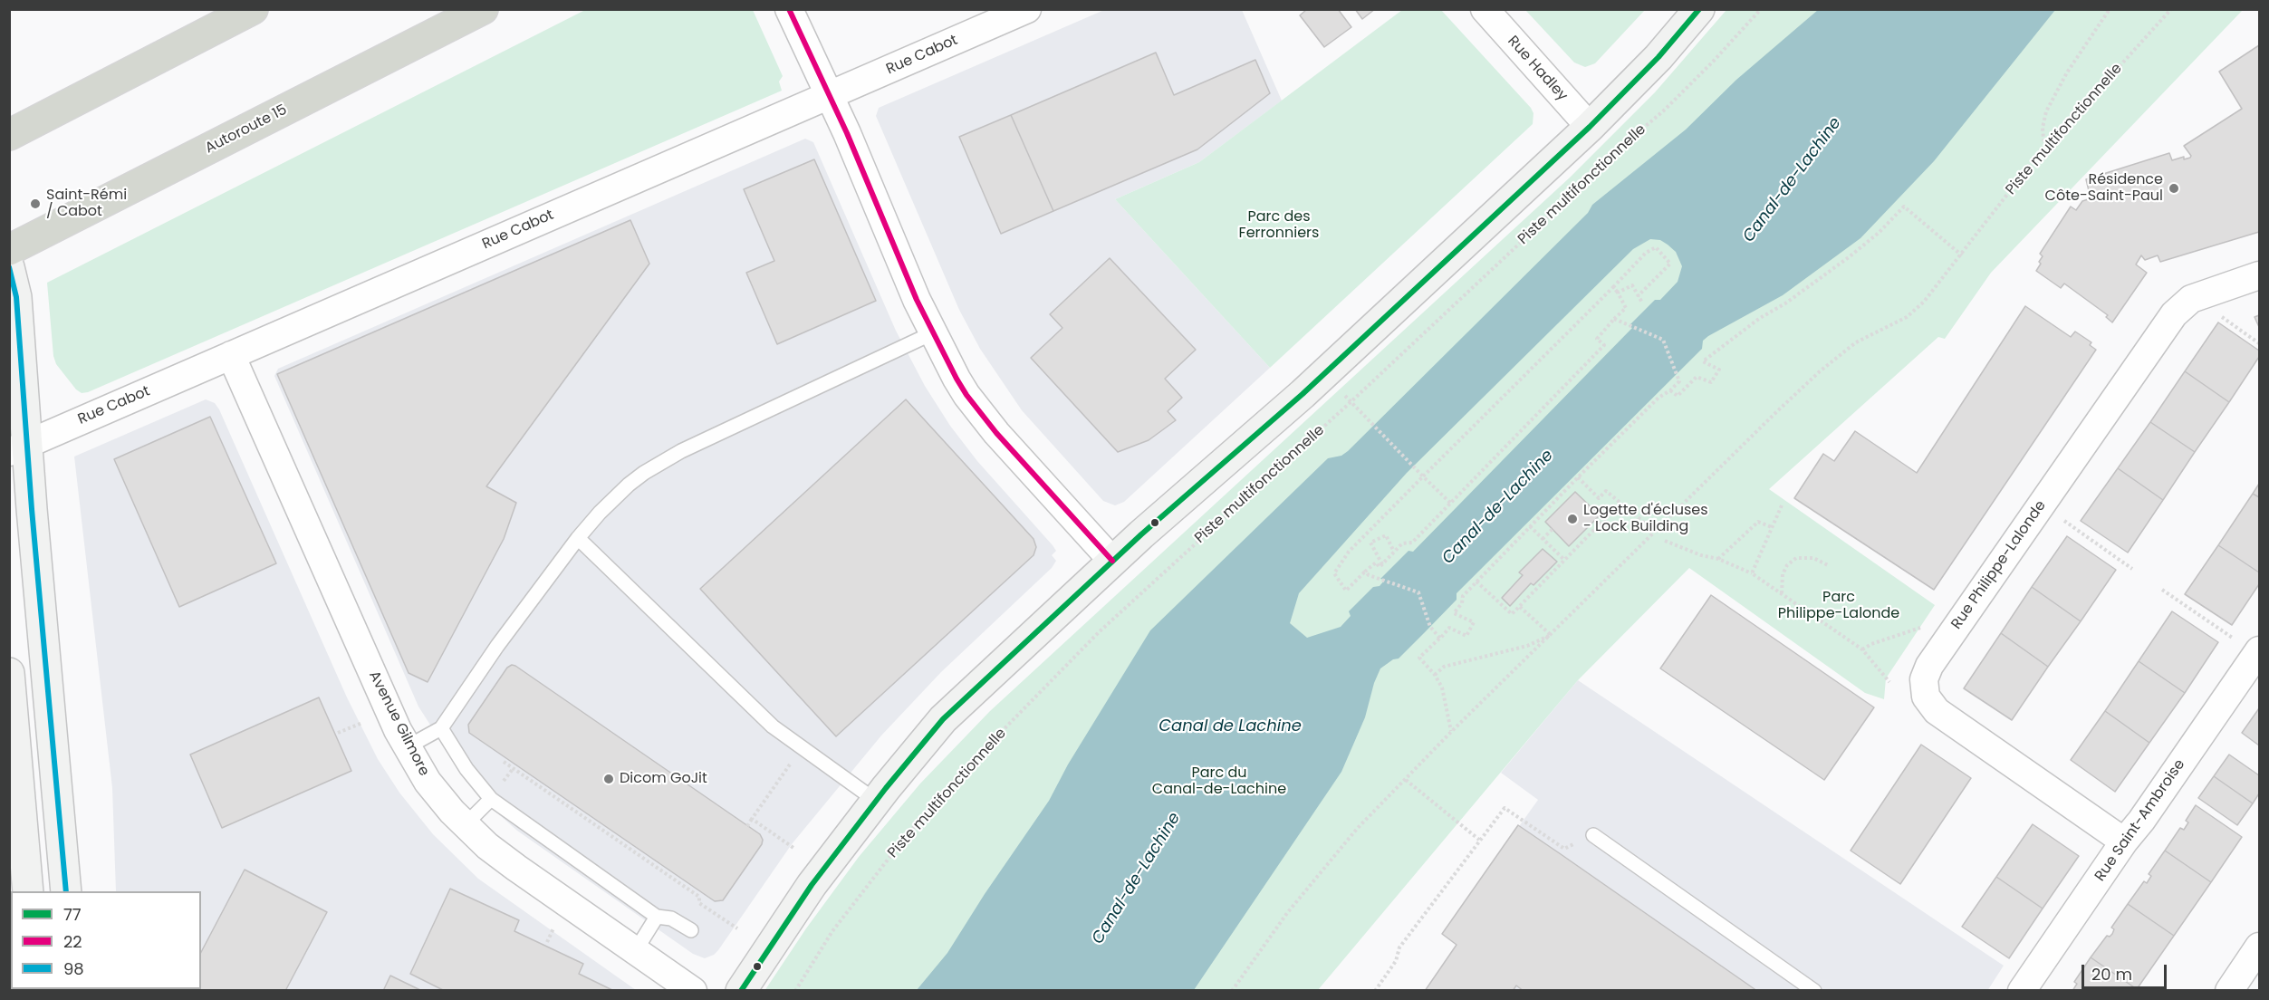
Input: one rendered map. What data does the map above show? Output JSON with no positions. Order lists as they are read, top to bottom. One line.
{"streets":{"highway":["Autoroute 15"],"street":["Rue Cabot","Rue Hadley","Rue Philippe-Lalonde","Avenue Gilmore","Rue Saint-Ambroise"],"path":["Piste multifonctionnelle"]},"crossings":[["Rue Cabot","Avenue Gilmore"],["Rue Philippe-Lalonde","Rue Saint-Ambroise"]],"water":["Canal-de-Lachine","Canal de Lachine"],"parks":["Parc des Ferronniers","Parc Philippe-Lalonde","Parc du Canal-de-Lachine"],"places":["Résidence Côte-Saint-Paul","Saint-Rémi / Cabot","Logette d'écluses - Lock Building","Dicom GoJit"],"lines":["transit line 77","transit line 22","transit line 98"],"legend":["77","22","98"],"scale_bar":"20 m"}
